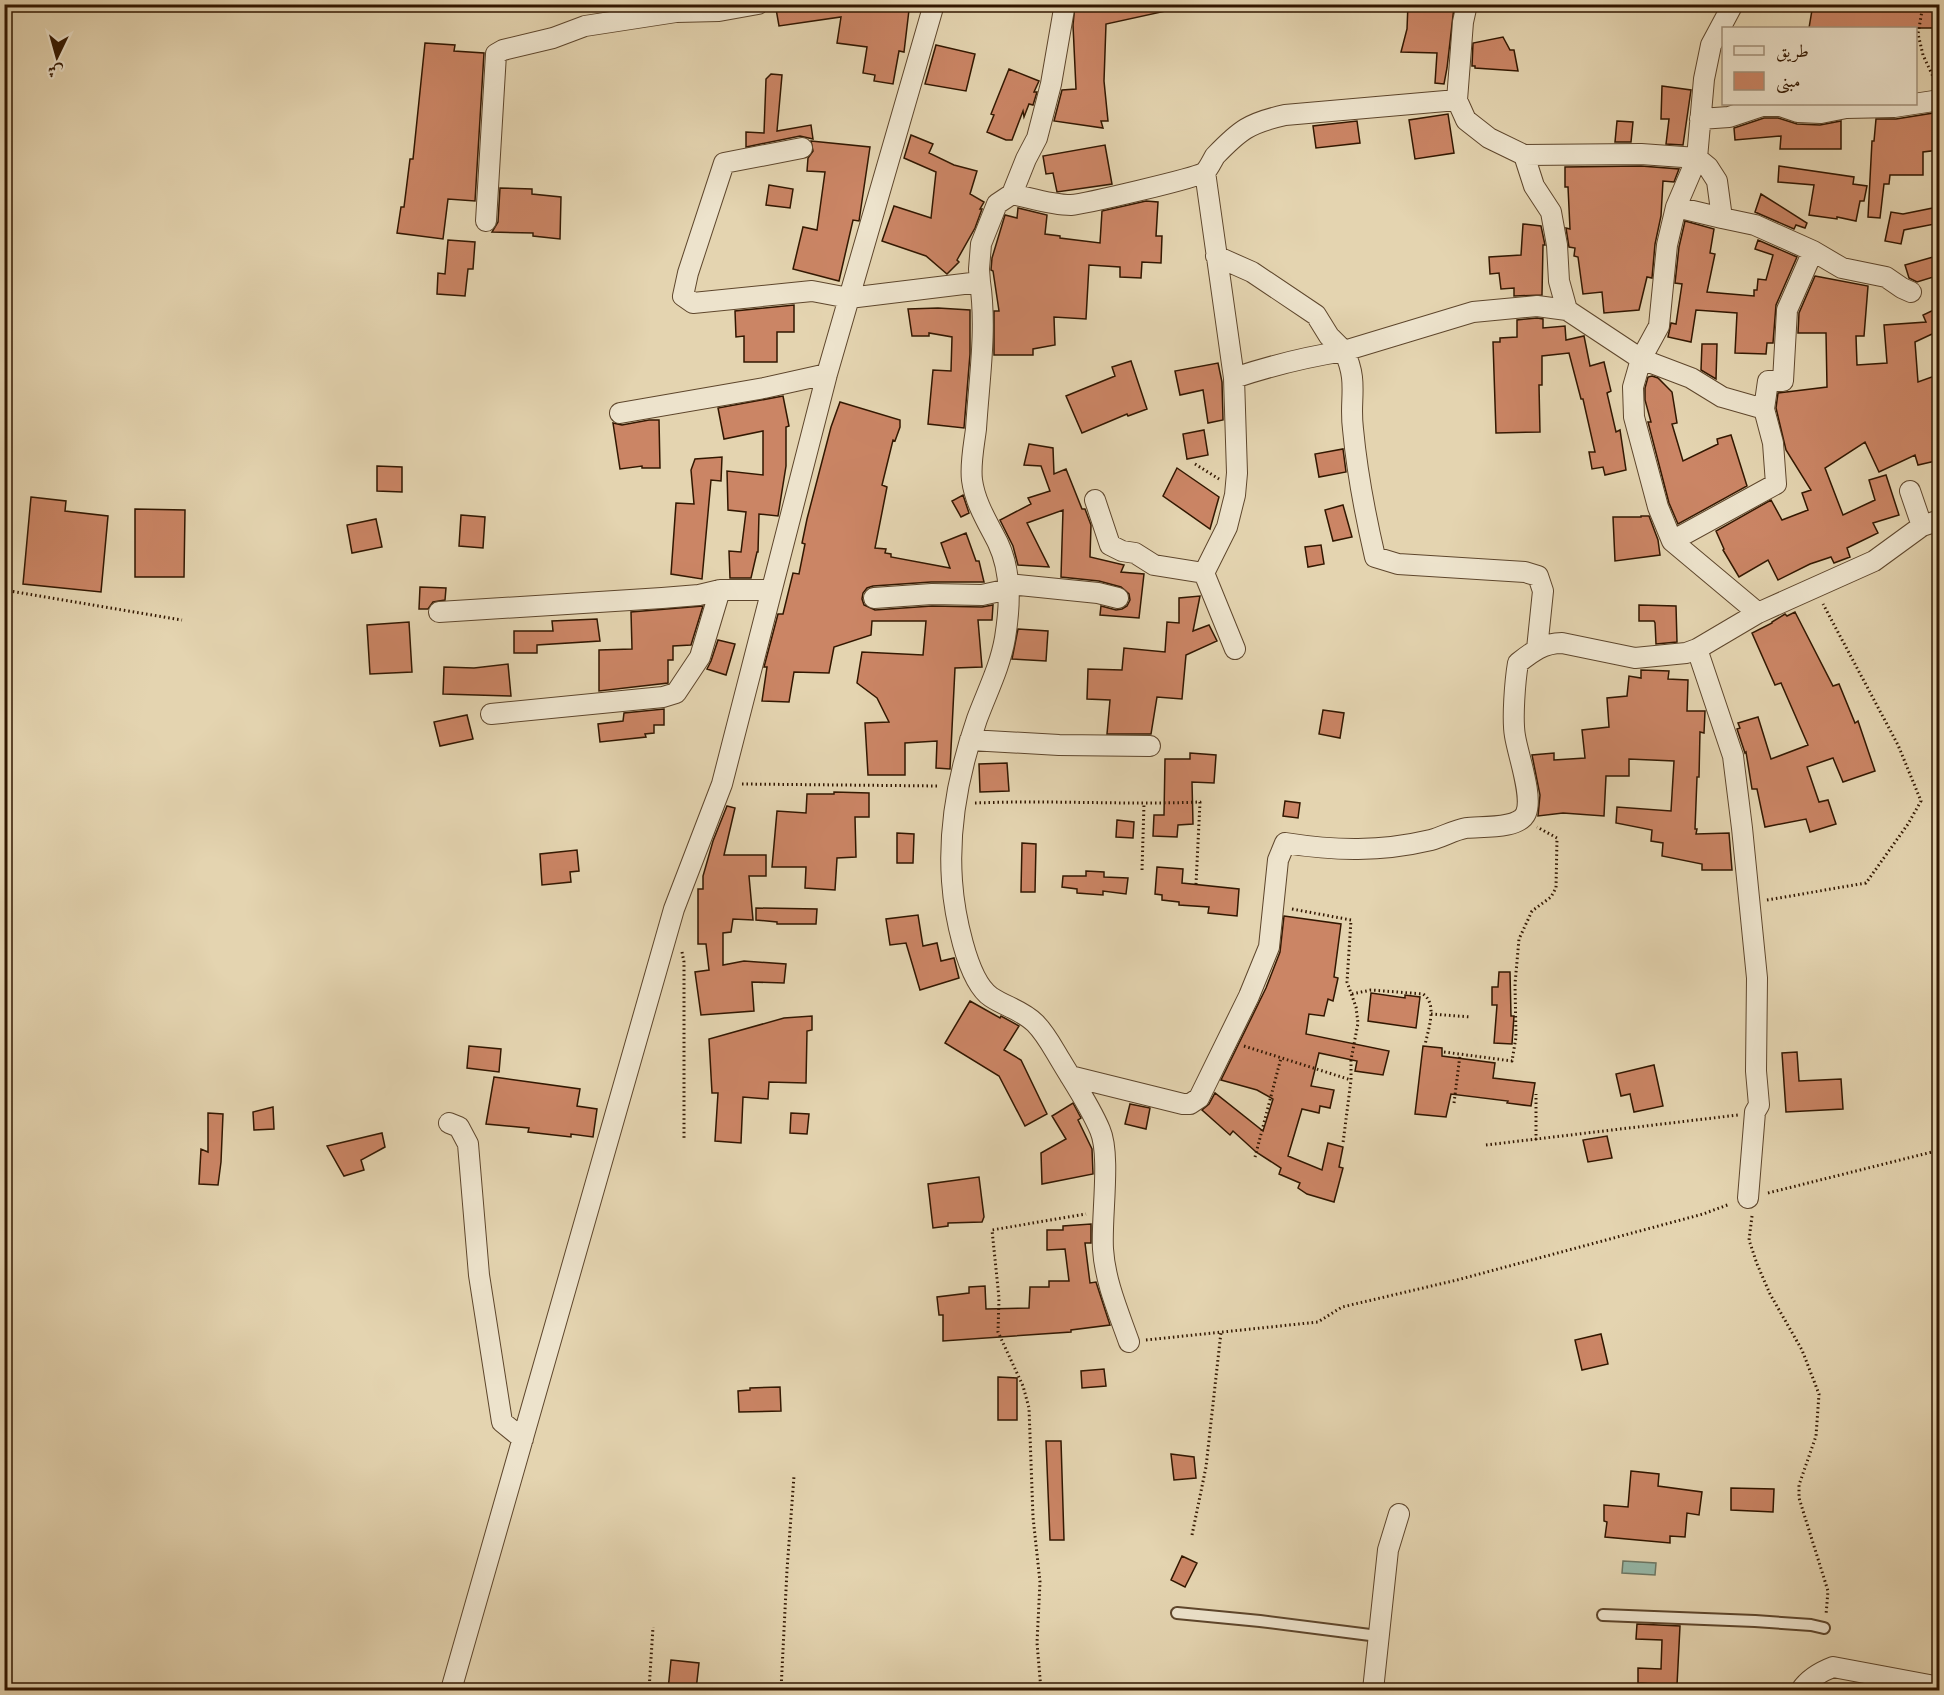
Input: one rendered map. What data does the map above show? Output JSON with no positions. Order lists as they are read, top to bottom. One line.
{"legend":["طريق","مبنى"],"north":"bottom"}
